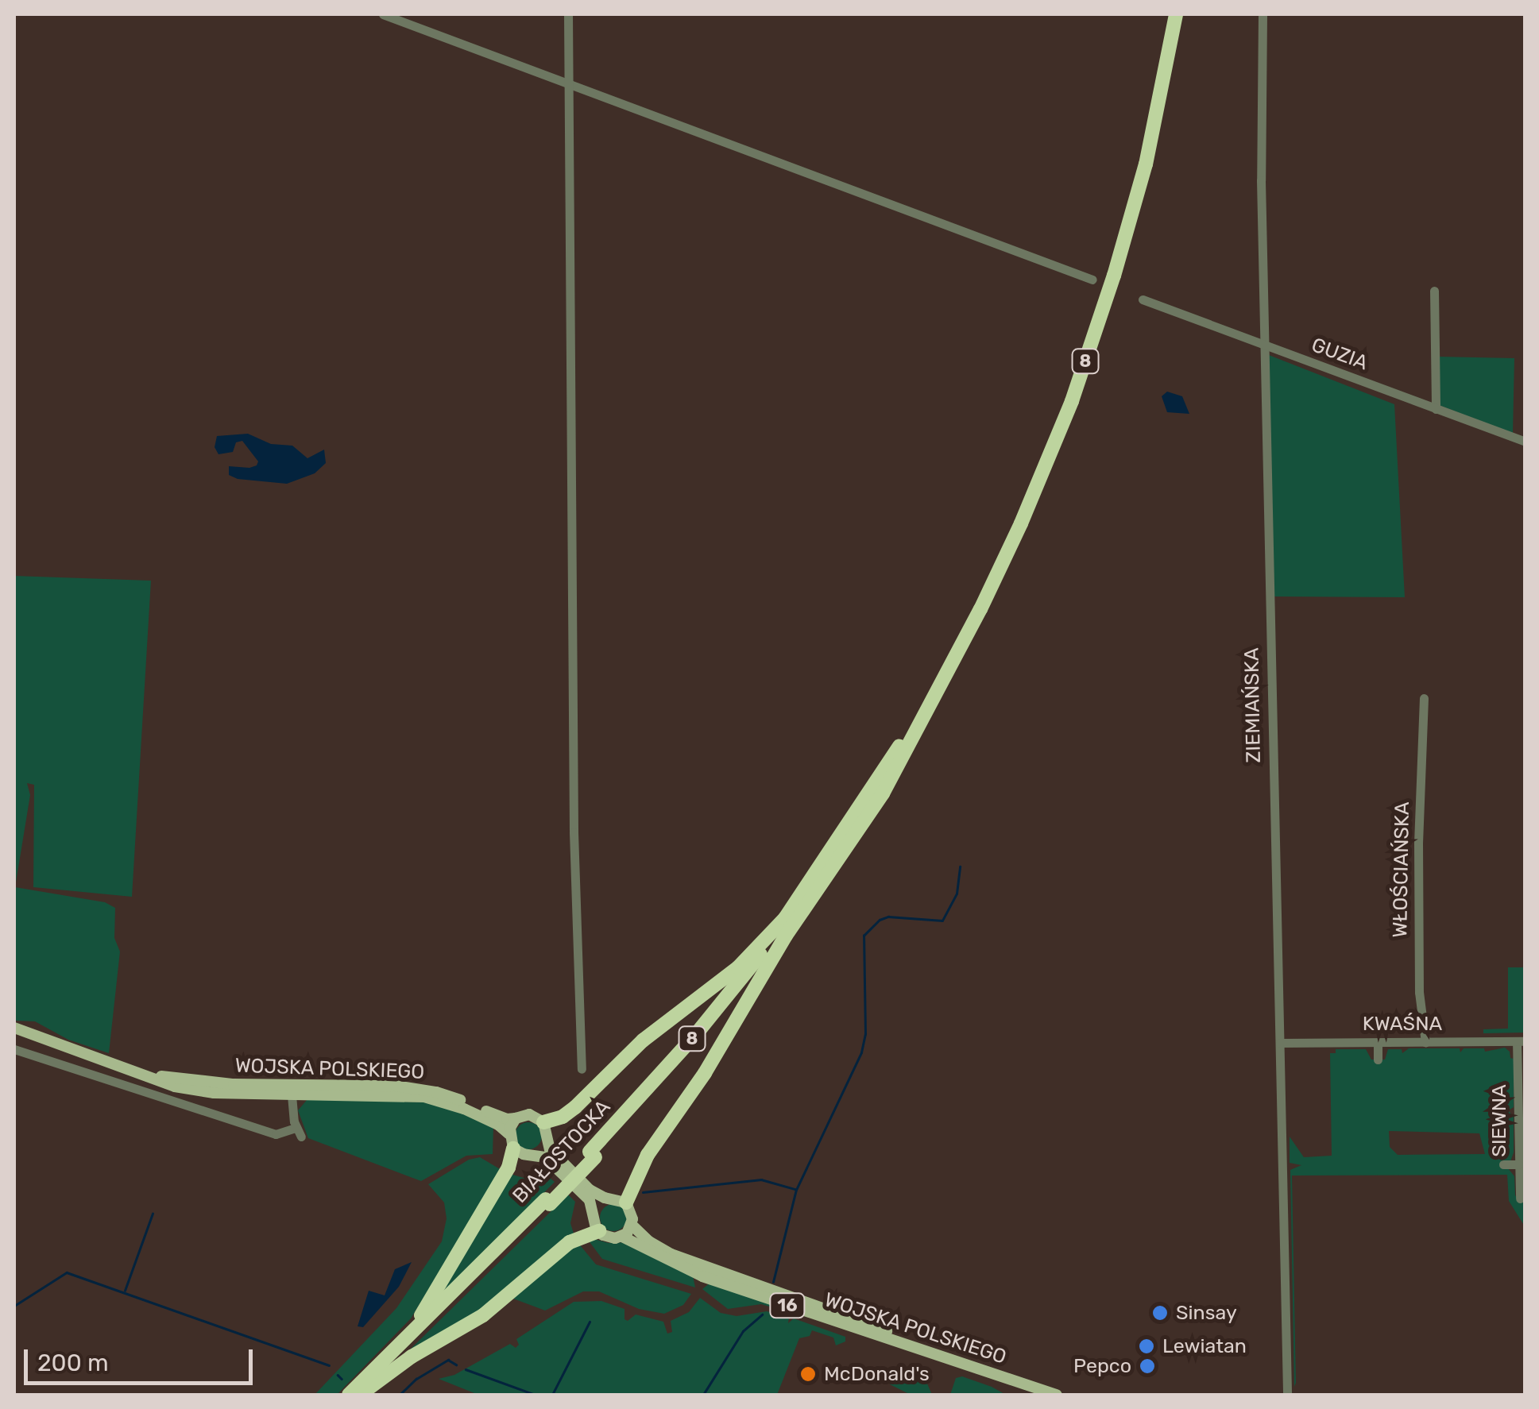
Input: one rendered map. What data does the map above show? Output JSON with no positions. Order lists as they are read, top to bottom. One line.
{"streets":{"highway":["8","BIAŁOSTOCKA"],"main road":["WOJSKA POLSKIEGO","16"],"street":["GUZIA","ZIEMIAŃSKA","WŁOŚCIAŃSKA","KWAŚNA","SIEWNA"]},"crossings":[["GUZIA","ZIEMIAŃSKA"],["8","BIAŁOSTOCKA"],["ZIEMIAŃSKA","KWAŚNA"],["WŁOŚCIAŃSKA","KWAŚNA"],["KWAŚNA","SIEWNA"],["WOJSKA POLSKIEGO","16"]],"places":["Sinsay","Lewiatan","Pepco","McDonald's"],"scale_bar":"200 m"}
